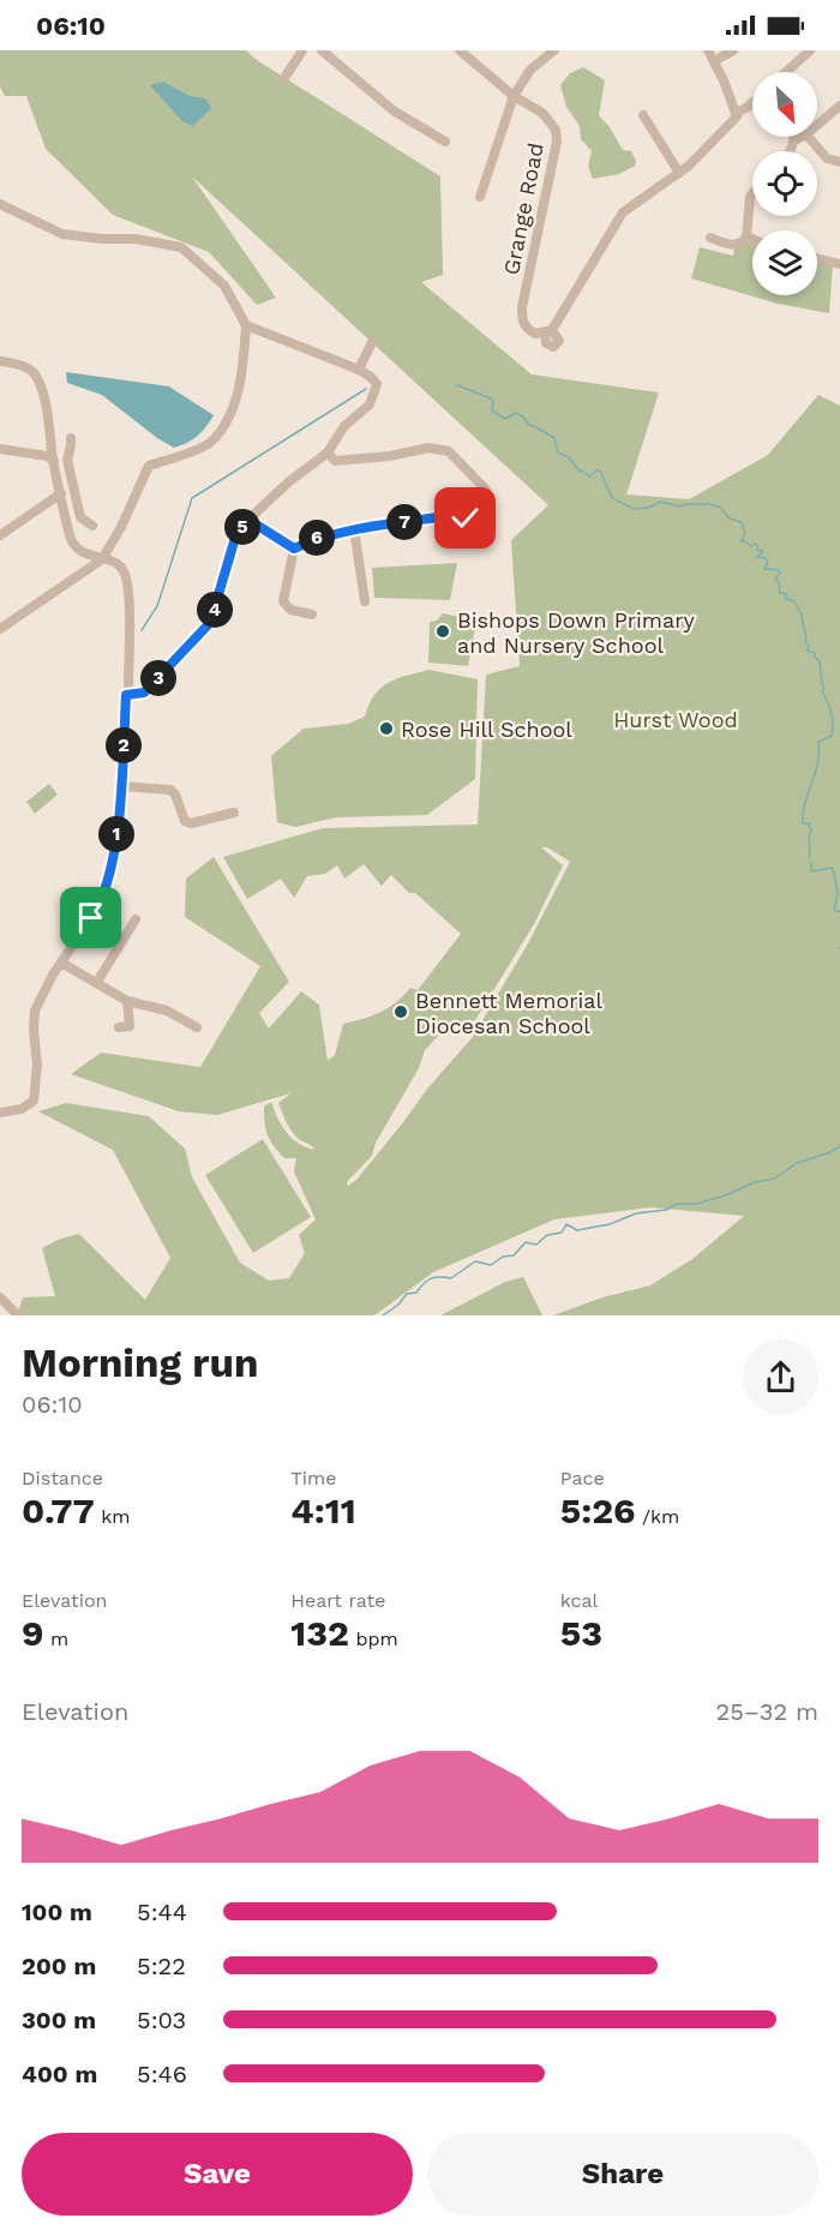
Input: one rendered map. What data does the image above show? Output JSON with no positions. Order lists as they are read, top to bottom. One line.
{"streets":{"street":["Grange Road"]},"parks":["Hurst Wood"],"places":["Bishops Down Primary and Nursery School","Rose Hill School","Bennett Memorial Diocesan School"],"north":"bottom right","page":{"status":"06:10","pins":["7","5","6","4","3","2","1"],"heading":["Morning run","06:10"],"stats":[["Distance","0.77 km"],["Time","4:11"],["Pace","5:26 /km"],["Elevation","9 m"],["Heart rate","132 bpm"],["kcal","53"]],"chart":["Elevation","25–32 m"],"list":[{"name":"100 m","note":"5:44"},{"name":"200 m","note":"5:22"},{"name":"300 m","note":"5:03"},{"name":"400 m","note":"5:46"}],"buttons":["Save","Share"]}}
